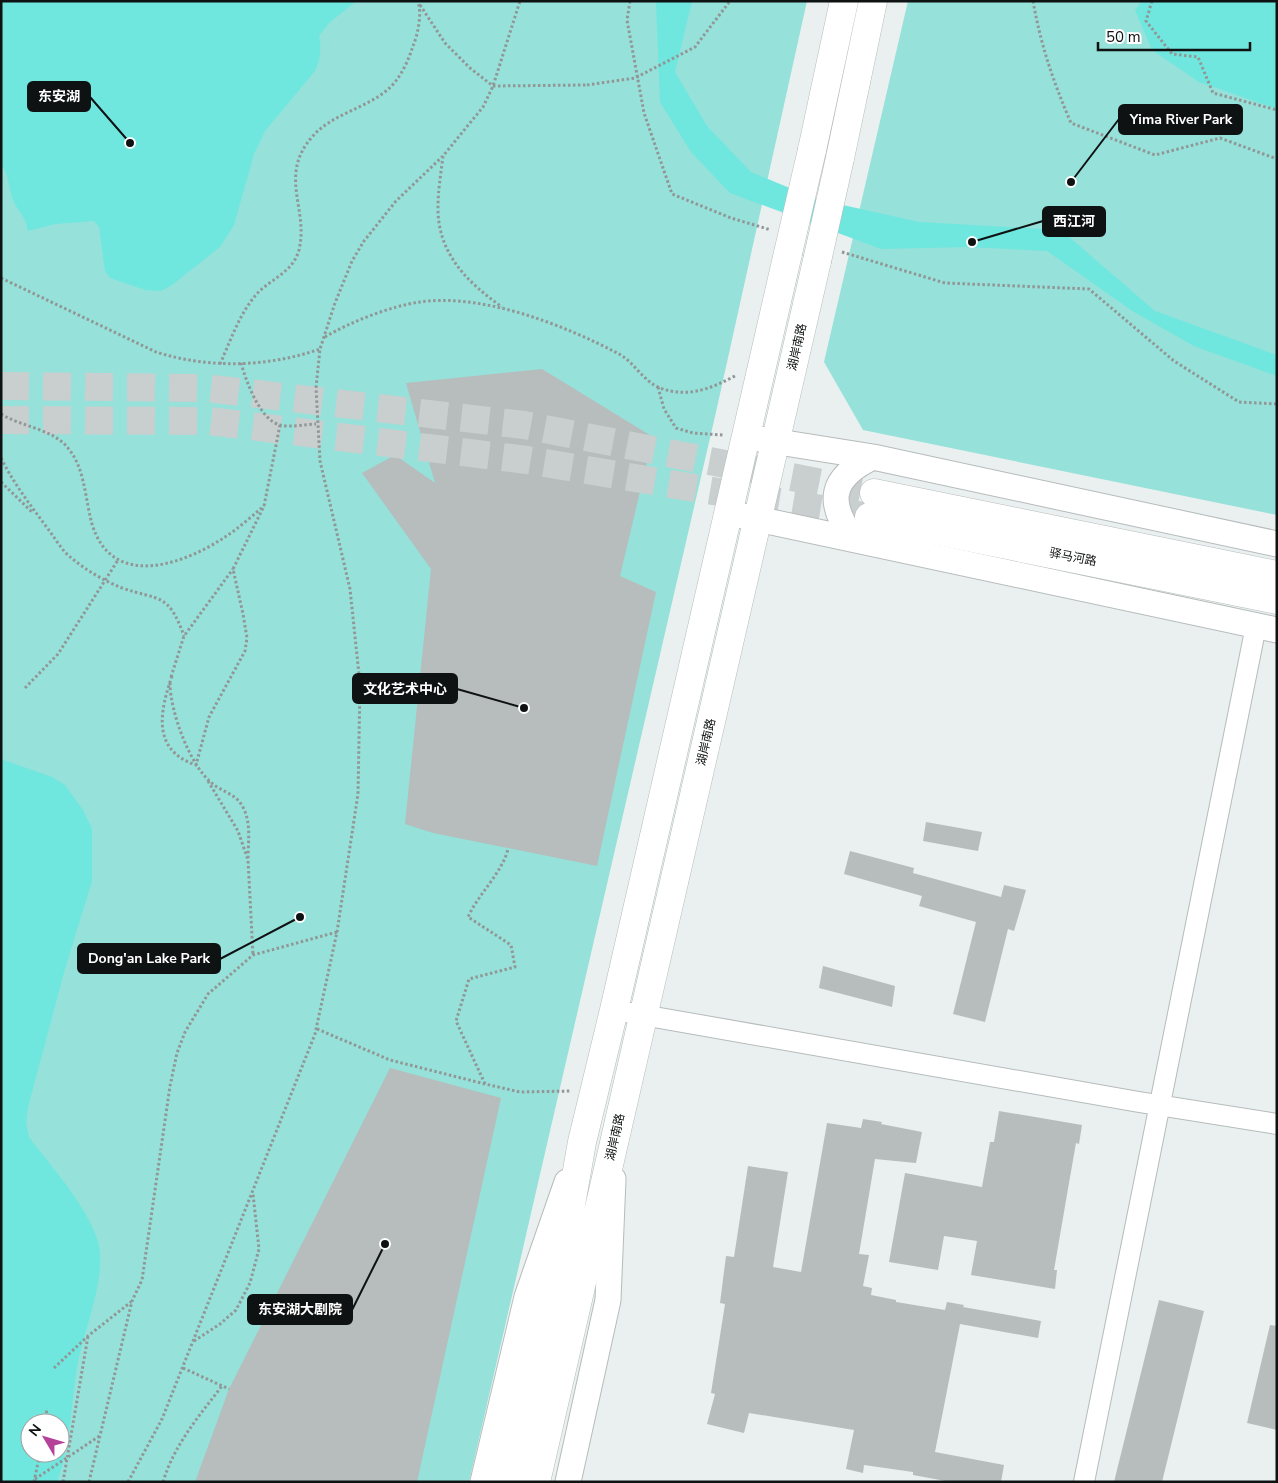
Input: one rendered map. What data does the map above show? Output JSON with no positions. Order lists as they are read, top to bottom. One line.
{"streets":{"main road":["湖岸南路","驿马河路"]},"places":["东安湖","Yima River Park","西江河","文化艺术中心","Dong'an Lake Park","东安湖大剧院"],"scale_bar":"50 m","north":"top left"}
